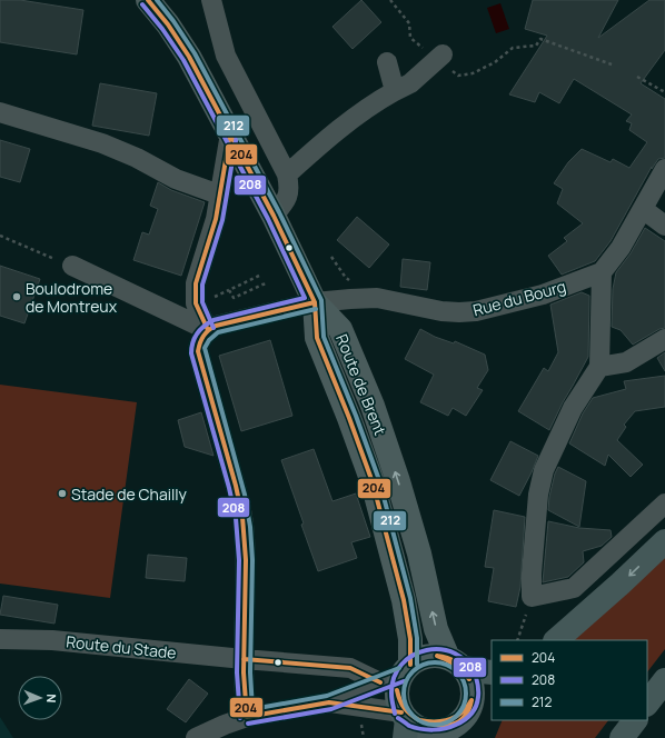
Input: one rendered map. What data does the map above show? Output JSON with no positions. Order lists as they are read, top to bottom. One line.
{"streets":{"main road":["Route de Brent"],"street":["Rue du Bourg","Route du Stade"]},"crossings":[["Rue du Bourg","Route de Brent"],["Route de Brent","Route du Stade"]],"places":["Boulodrome de Montreux","Stade de Chailly"],"lines":["transit line 204","transit line 212","transit line 208"],"legend":["204","208","212"],"north":"right"}
